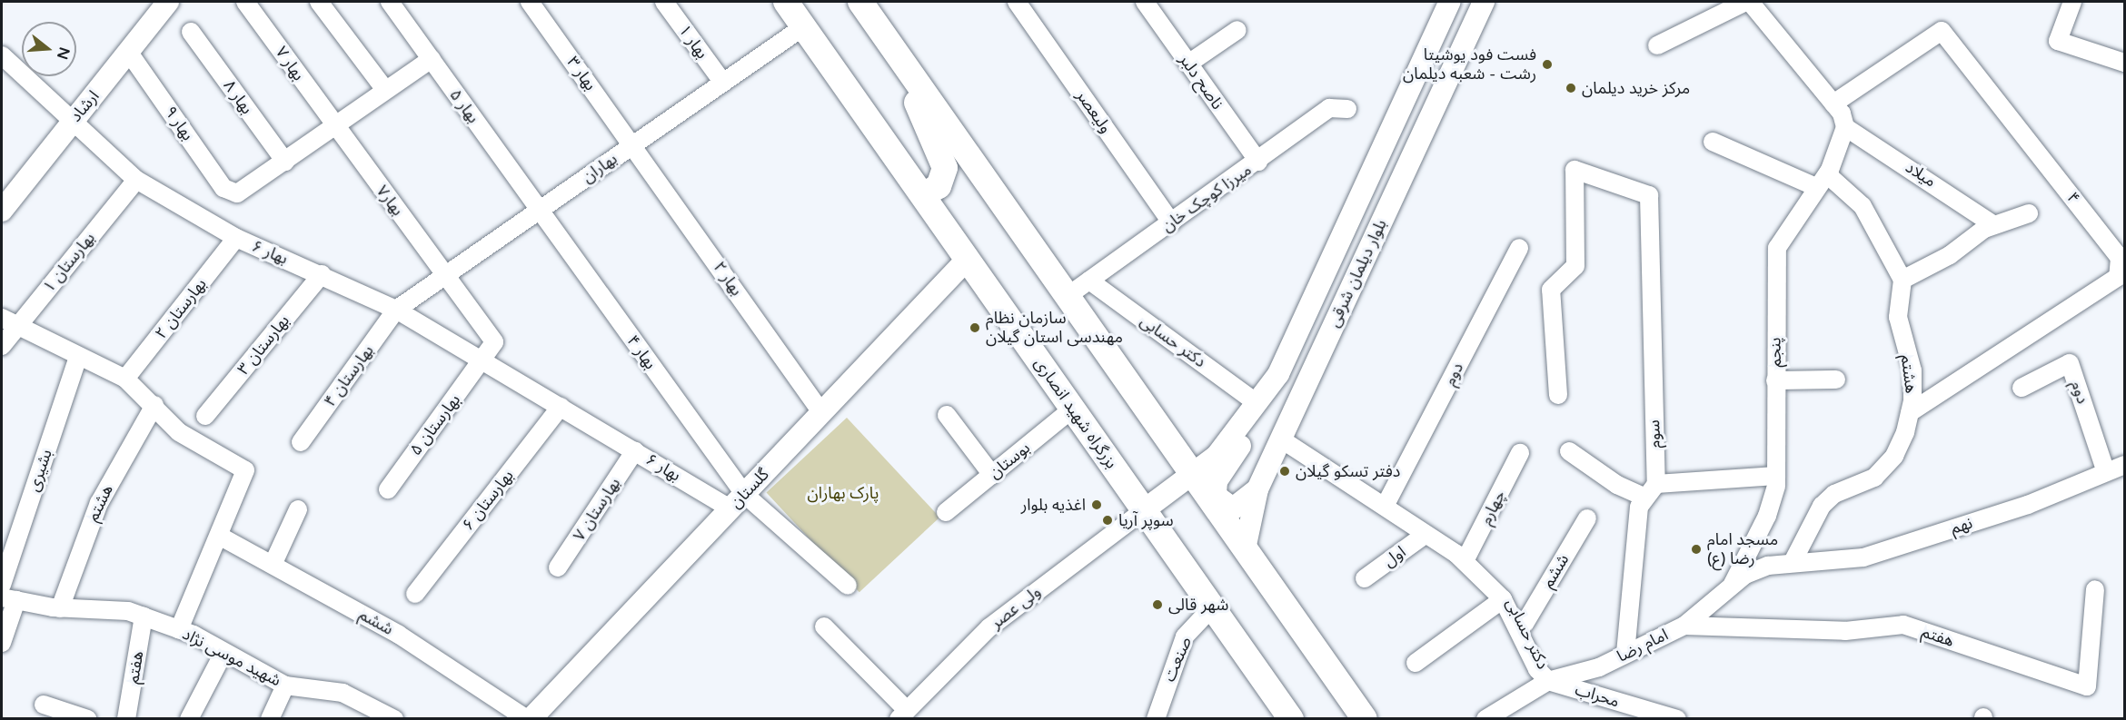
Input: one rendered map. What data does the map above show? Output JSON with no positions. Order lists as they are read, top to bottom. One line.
{"streets":{"highway":["بزرگراه شهید انصاری"],"main road":["ارشاد","بلوار دیلمان شرقی","گلستان"],"street":["بهار ۱","بهار ۷","بهار ۳","ناصح دلبر","بهار ۸","بهار ۵","ولیعصر","بهار ۹","بهاران","میلاد","میرزا کوچک خان","۴","بهار۷","بهار ۶","بهارستان ۱","بهار ۲","بهارستان ۲","دکتر حسابی","بهارستان ۳","بهار ۴","پنجم","دوم","هشتم","بهارستان ۴","بهارستان ۵","سوم","بوستان","بشیری","بهارستان ۶","چهارم","بهارستان ۷","نهم","اول","ششم","ولی عصر","هفتم","امام رضا","شهید موسی نژاد","صنعت","محراب"]},"crossings":[["بهار ۱","بهاران"],["بهار ۷","بهار۷"],["بهار ۳","بهاران"],["بهار ۳","بهار ۲"],["ناصح دلبر","میرزا کوچک خان"],["بهار ۸","بهار ۹"],["ارشاد","بهار ۹"],["ارشاد","بهار ۶"],["بهار ۵","بهاران"],["بهار ۵","بهار ۴"],["ولیعصر","میرزا کوچک خان"],["بهاران","بهار۷"],["بهاران","بهار ۶"],["بهاران","بهار ۲"],["بهاران","بهار ۴"],["بهاران","بهارستان ۴"],["بهاران","بزرگراه شهید انصاری"],["میلاد","پنجم"],["میرزا کوچک خان","دکتر حسابی"],["۴","هشتم"],["بهار ۶","بهارستان ۱"],["بهار ۶","بهارستان ۲"],["بهار ۶","بهارستان ۳"],["بهار ۶","بهار ۴"],["بهار ۶","بهارستان ۴"],["بهار ۶","بهارستان ۵"],["بهار ۶","گلستان"],["بهار ۶","بهارستان ۶"],["بهار ۶","بهارستان ۷"],["بلوار دیلمان شرقی","دکتر حسابی"],["بلوار دیلمان شرقی","بزرگراه شهید انصاری"],["بلوار دیلمان شرقی","ولی عصر"],["بهار ۲","گلستان"],["دکتر حسابی","دوم"],["دکتر حسابی","چهارم"],["دکتر حسابی","اول"],["دکتر حسابی","ششم"],["دکتر حسابی","امام رضا"],["دکتر حسابی","محراب"],["بهار ۴","گلستان"],["پنجم","امام رضا"],["دوم","نهم"],["هشتم","نهم"],["هشتم","امام رضا"],["هشتم","شهید موسی نژاد"],["بزرگراه شهید انصاری","بوستان"],["بزرگراه شهید انصاری","گلستان"],["بزرگراه شهید انصاری","ولی عصر"],["بزرگراه شهید انصاری","صنعت"],["سوم","امام رضا"],["گلستان","ششم"],["نهم","امام رضا"],["هفتم","امام رضا"],["هفتم","شهید موسی نژاد"],["امام رضا","محراب"]],"parks":["پارک بهاران"],"places":["فست فود یوشیتا رشت - شعبه دیلمان","مرکز خرید دیلمان","سازمان نظام مهندسی استان گیلان","دفتر تسکو گیلان","اغذیه بلوار","سوپر آریا","مسجد امام رضا (ع)","شهر قالی"],"north":"right"}
